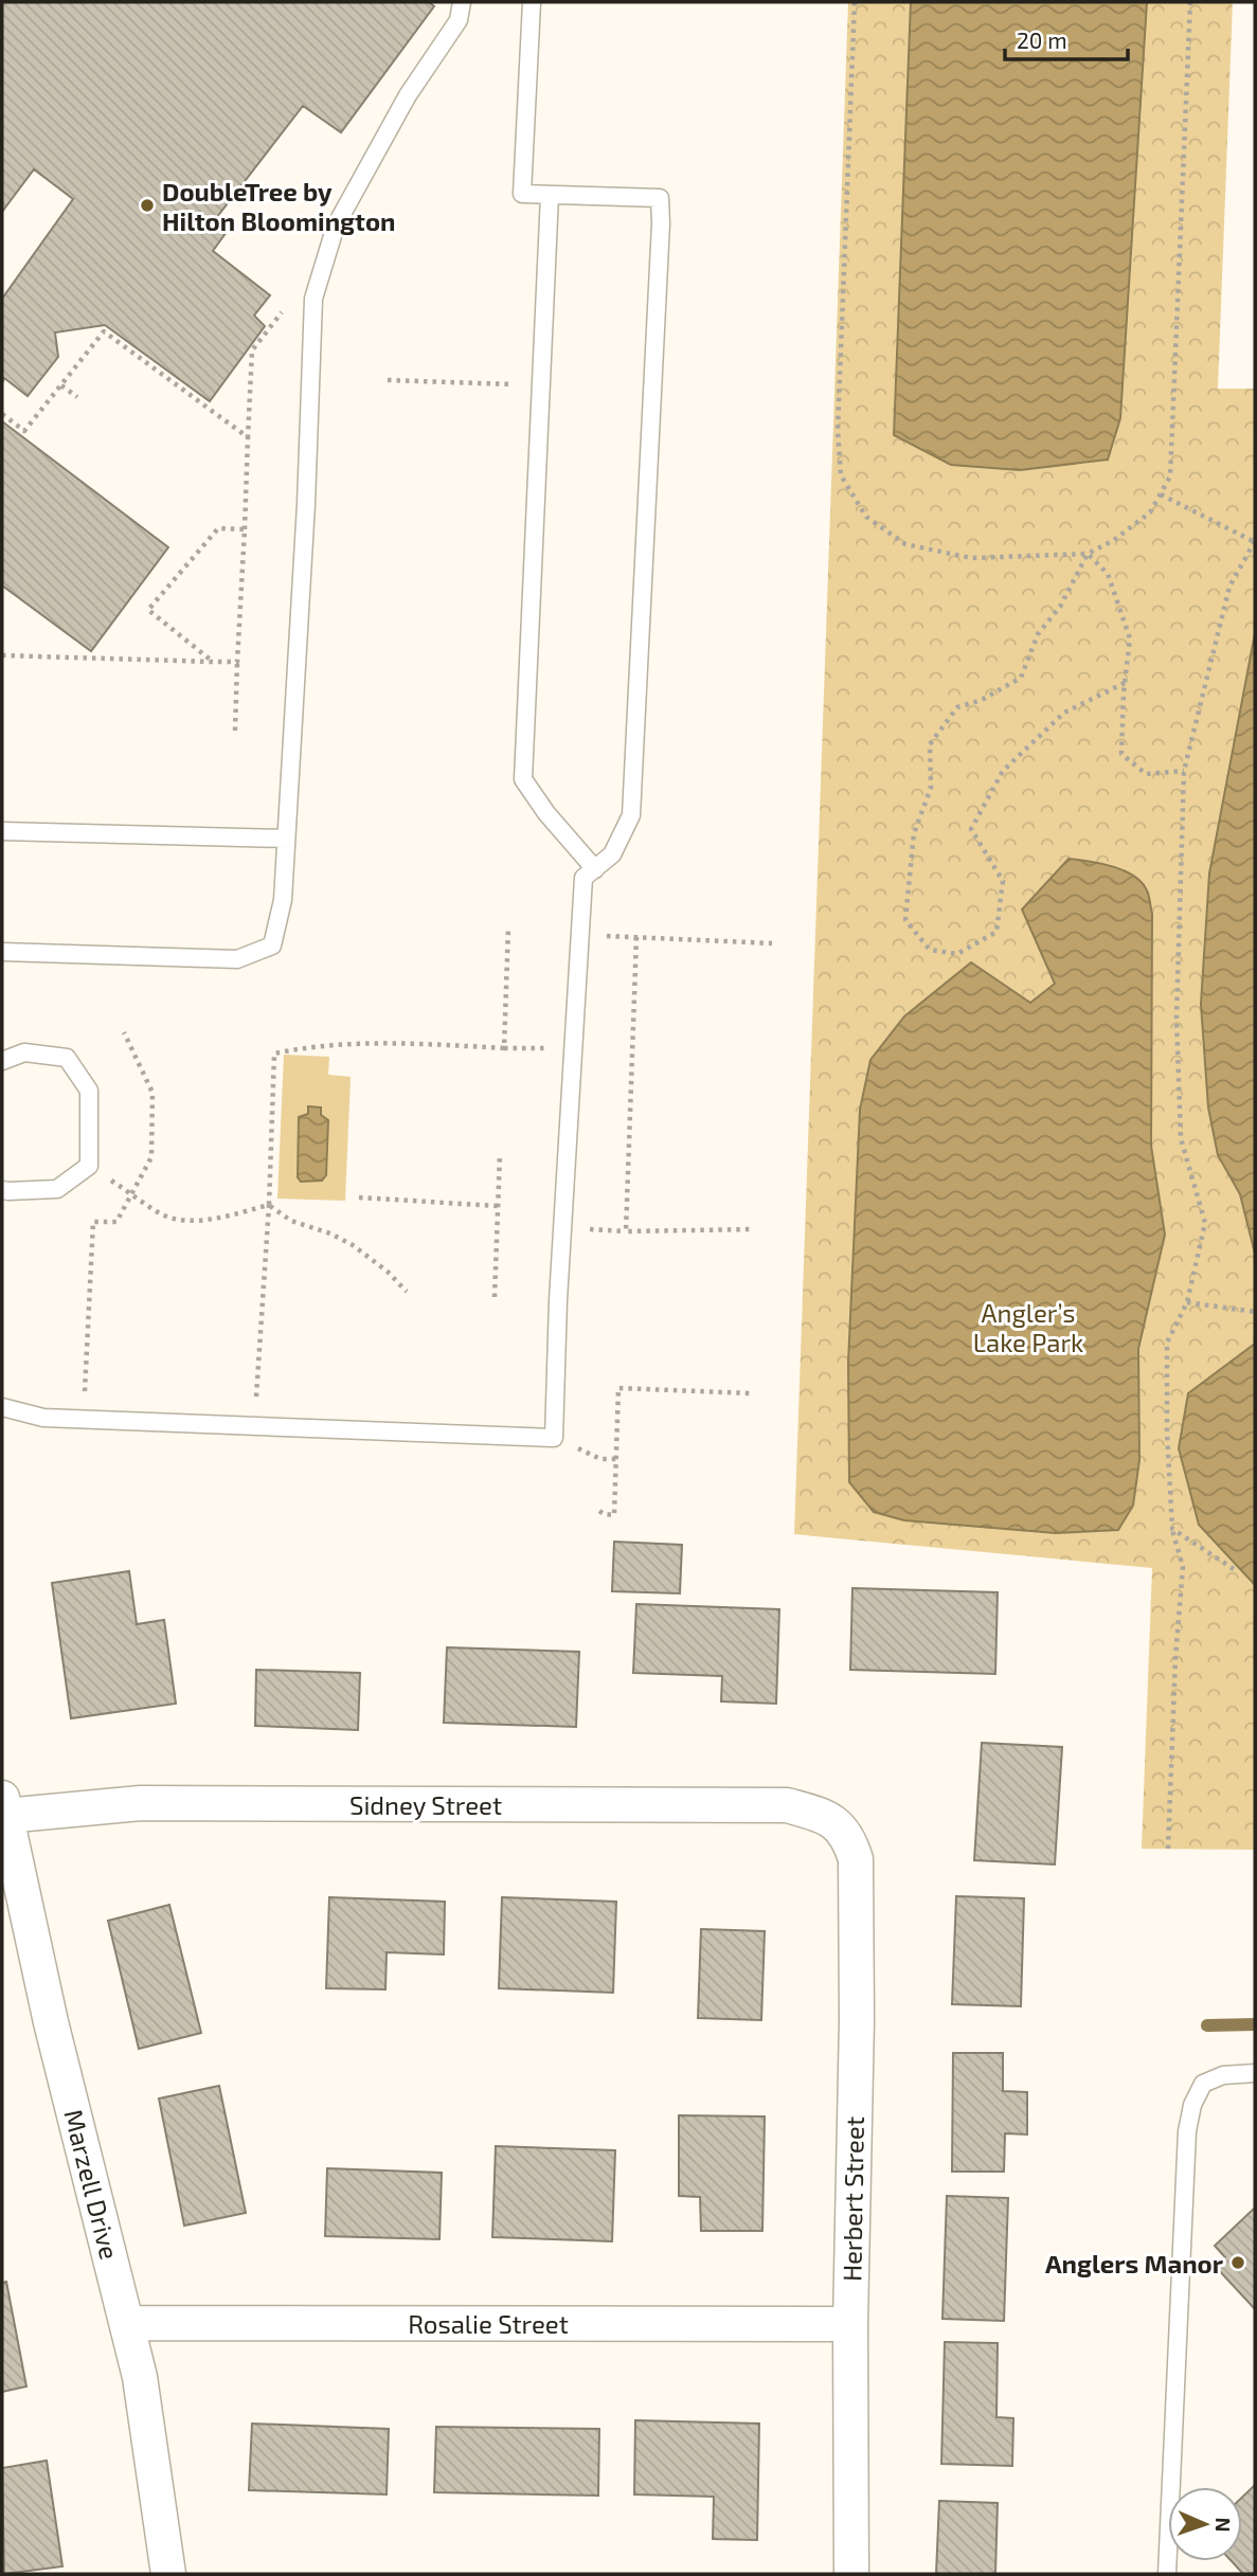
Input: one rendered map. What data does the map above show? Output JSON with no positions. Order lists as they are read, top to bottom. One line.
{"streets":{"street":["Sidney Street","Marzell Drive","Herbert Street","Rosalie Street"]},"crossings":[["Sidney Street","Marzell Drive"],["Sidney Street","Herbert Street"],["Marzell Drive","Rosalie Street"],["Herbert Street","Rosalie Street"]],"parks":["Angler’s Lake Park"],"places":["DoubleTree by Hilton Bloomington","Anglers Manor"],"scale_bar":"20 m","north":"right"}
